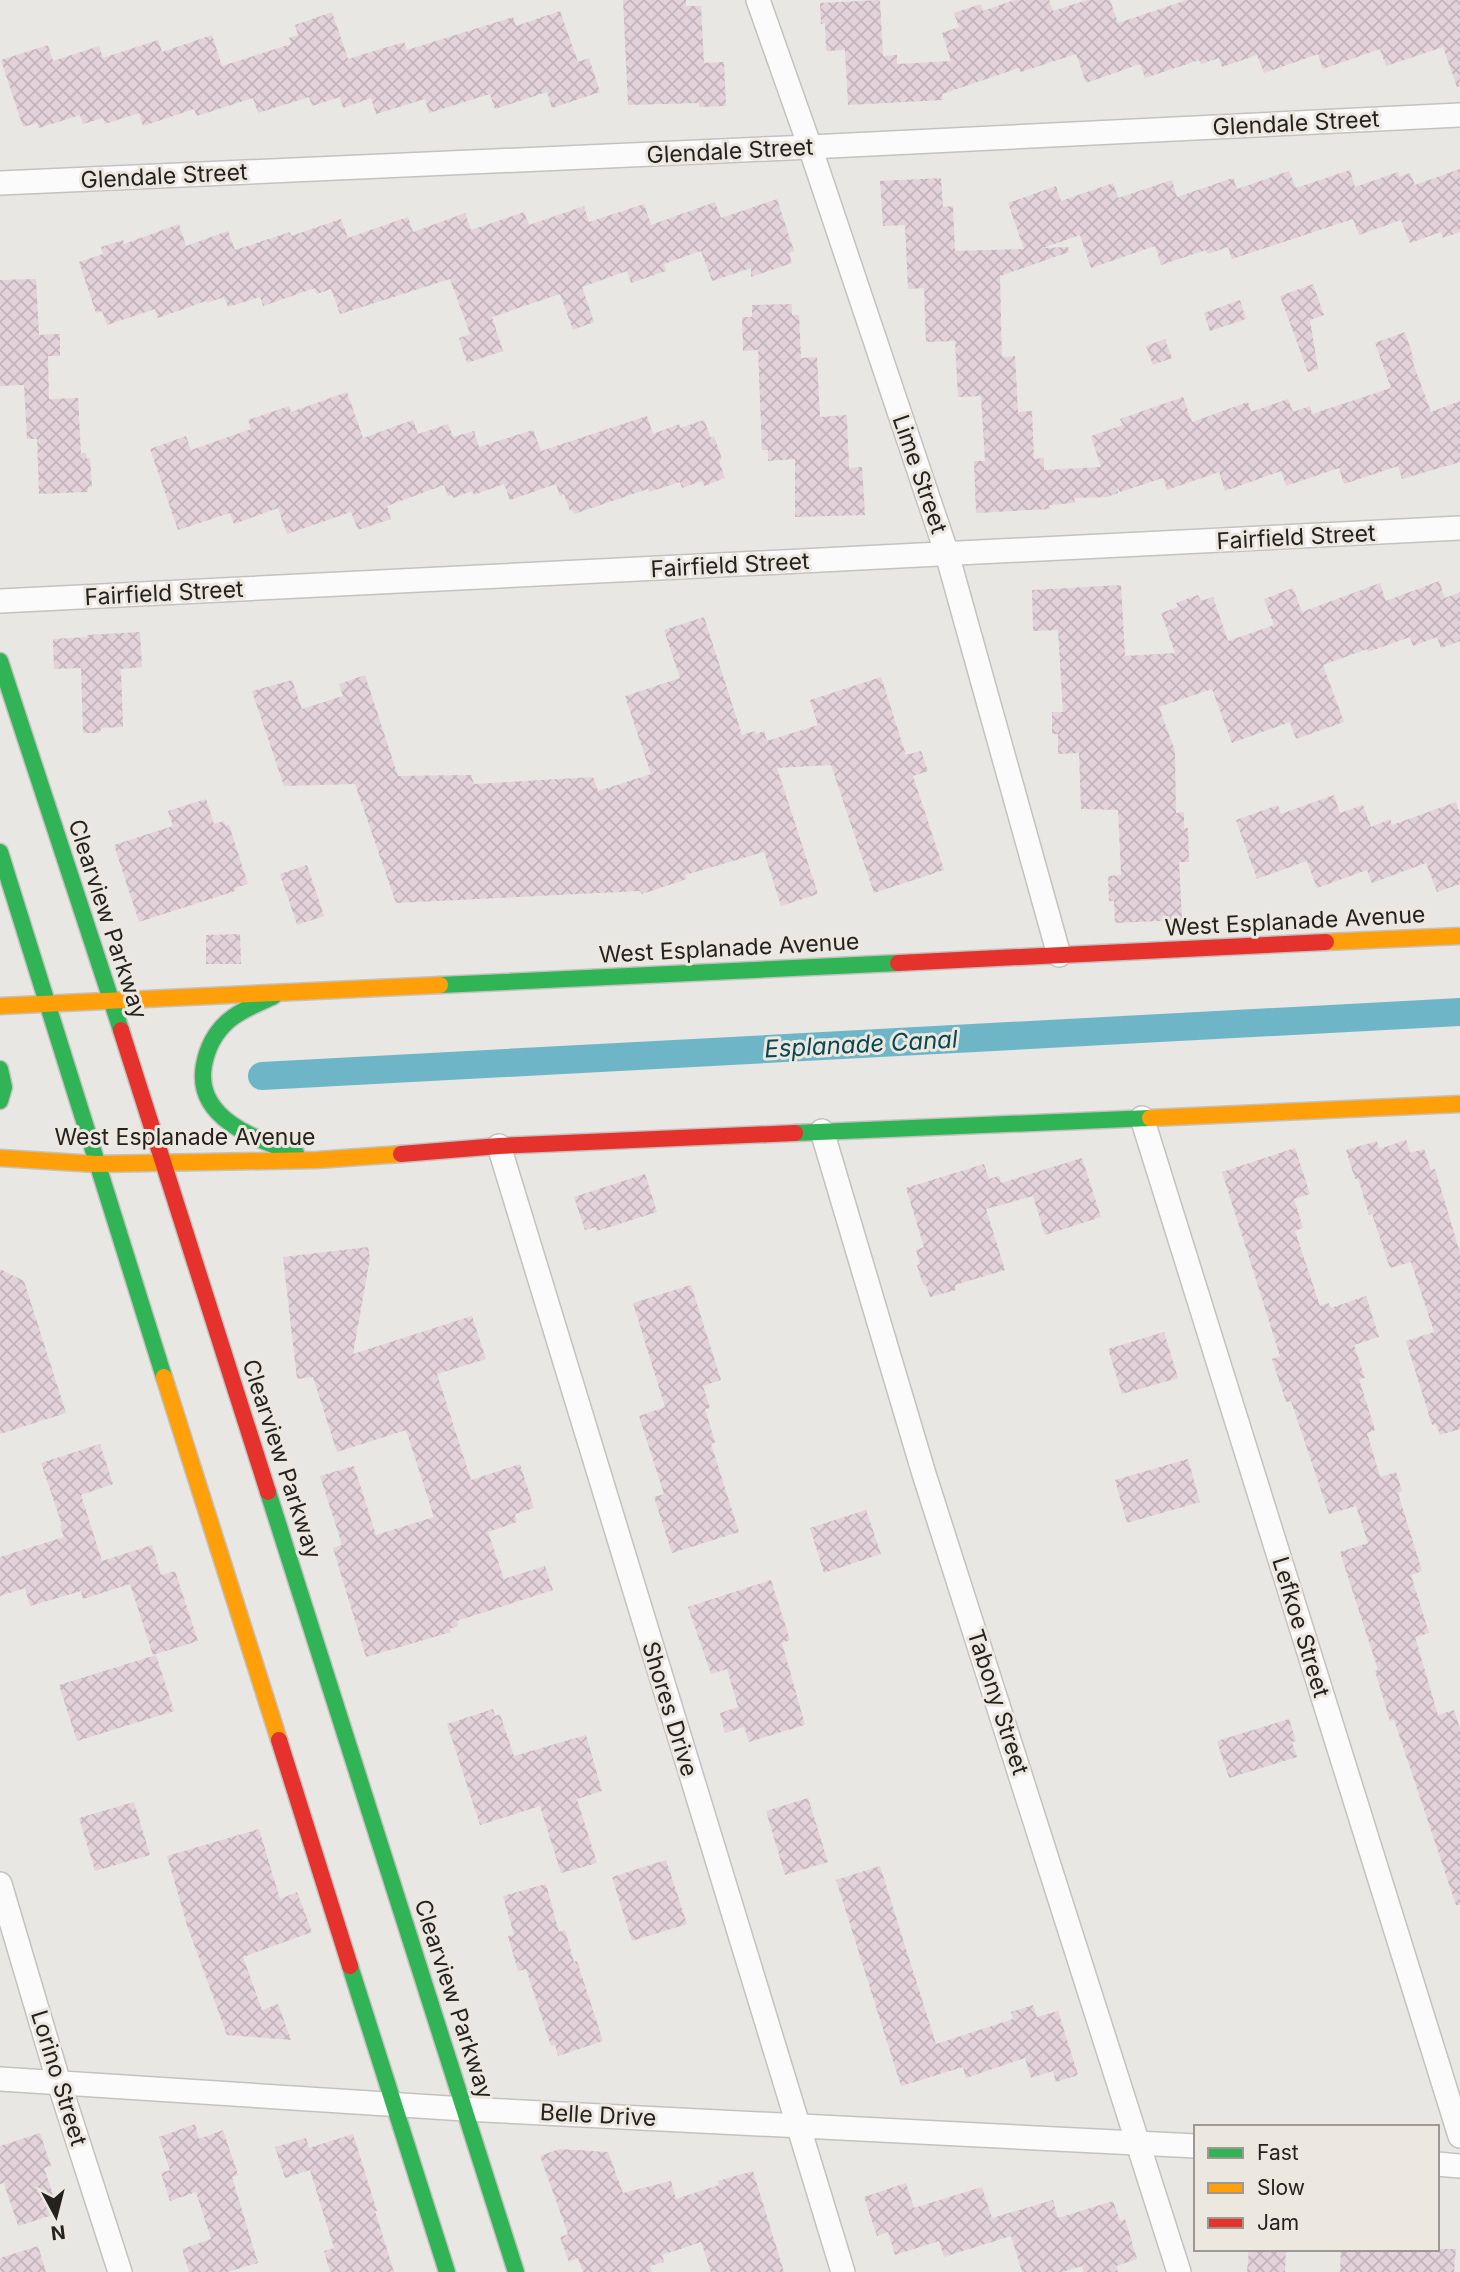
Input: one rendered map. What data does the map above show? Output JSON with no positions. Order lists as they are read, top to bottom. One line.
{"streets":{"main road":["Clearview Parkway","West Esplanade Avenue"],"street":["Glendale Street","Lime Street","Fairfield Street","Lefkoe Street","Tabony Street","Shores Drive","Lorino Street","Belle Drive"]},"crossings":[["Glendale Street","Lime Street"],["Lime Street","Fairfield Street"],["Lime Street","West Esplanade Avenue"],["Clearview Parkway","West Esplanade Avenue"],["Clearview Parkway","Belle Drive"],["West Esplanade Avenue","Lefkoe Street"],["West Esplanade Avenue","Tabony Street"],["West Esplanade Avenue","Shores Drive"],["Tabony Street","Belle Drive"],["Shores Drive","Belle Drive"],["Lorino Street","Belle Drive"]],"water":["Esplanade Canal"],"legend":["Fast","Slow","Jam"],"north":"bottom"}
